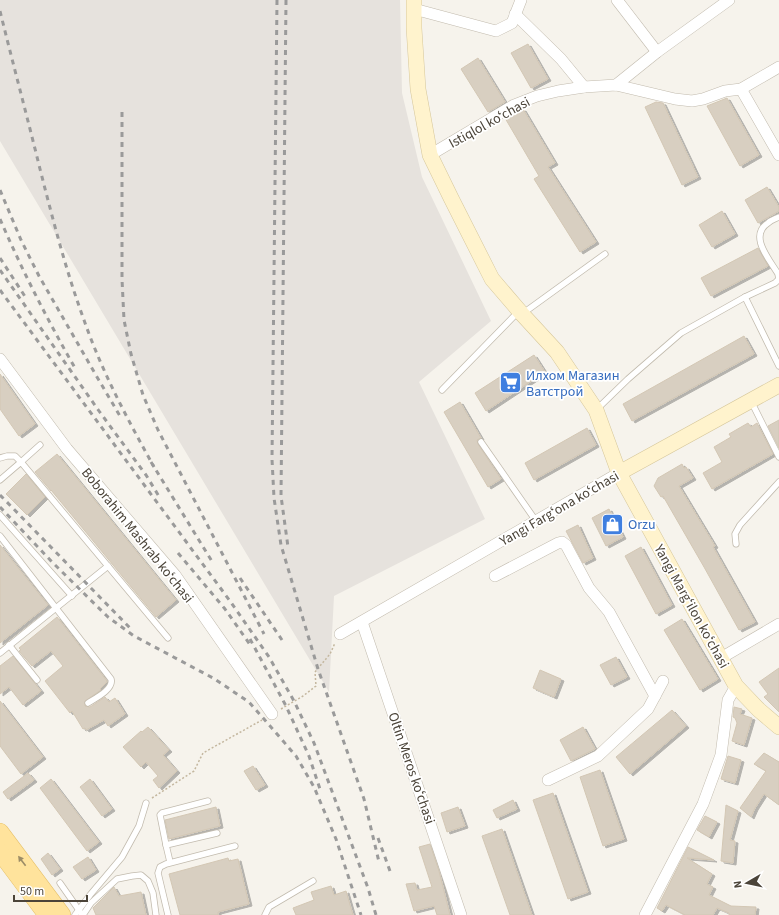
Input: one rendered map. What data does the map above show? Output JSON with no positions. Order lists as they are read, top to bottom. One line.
{"streets":{"street":["Istiqlol koʻchasi","Yangi Fargʻona koʻchasi","Boborahim Mashrab koʻchasi","Yangi Margʻilon koʻchasi","Oltin Meros koʻchasi"]},"crossings":[["Istiqlol koʻchasi","Yangi Margʻilon koʻchasi"],["Yangi Fargʻona koʻchasi","Yangi Margʻilon koʻchasi"],["Yangi Fargʻona koʻchasi","Oltin Meros koʻchasi"]],"places":{"supermarket":["Илхом Магазин Ватстрой"],"shop":["Orzu"]},"scale_bar":"50 m","north":"left"}
